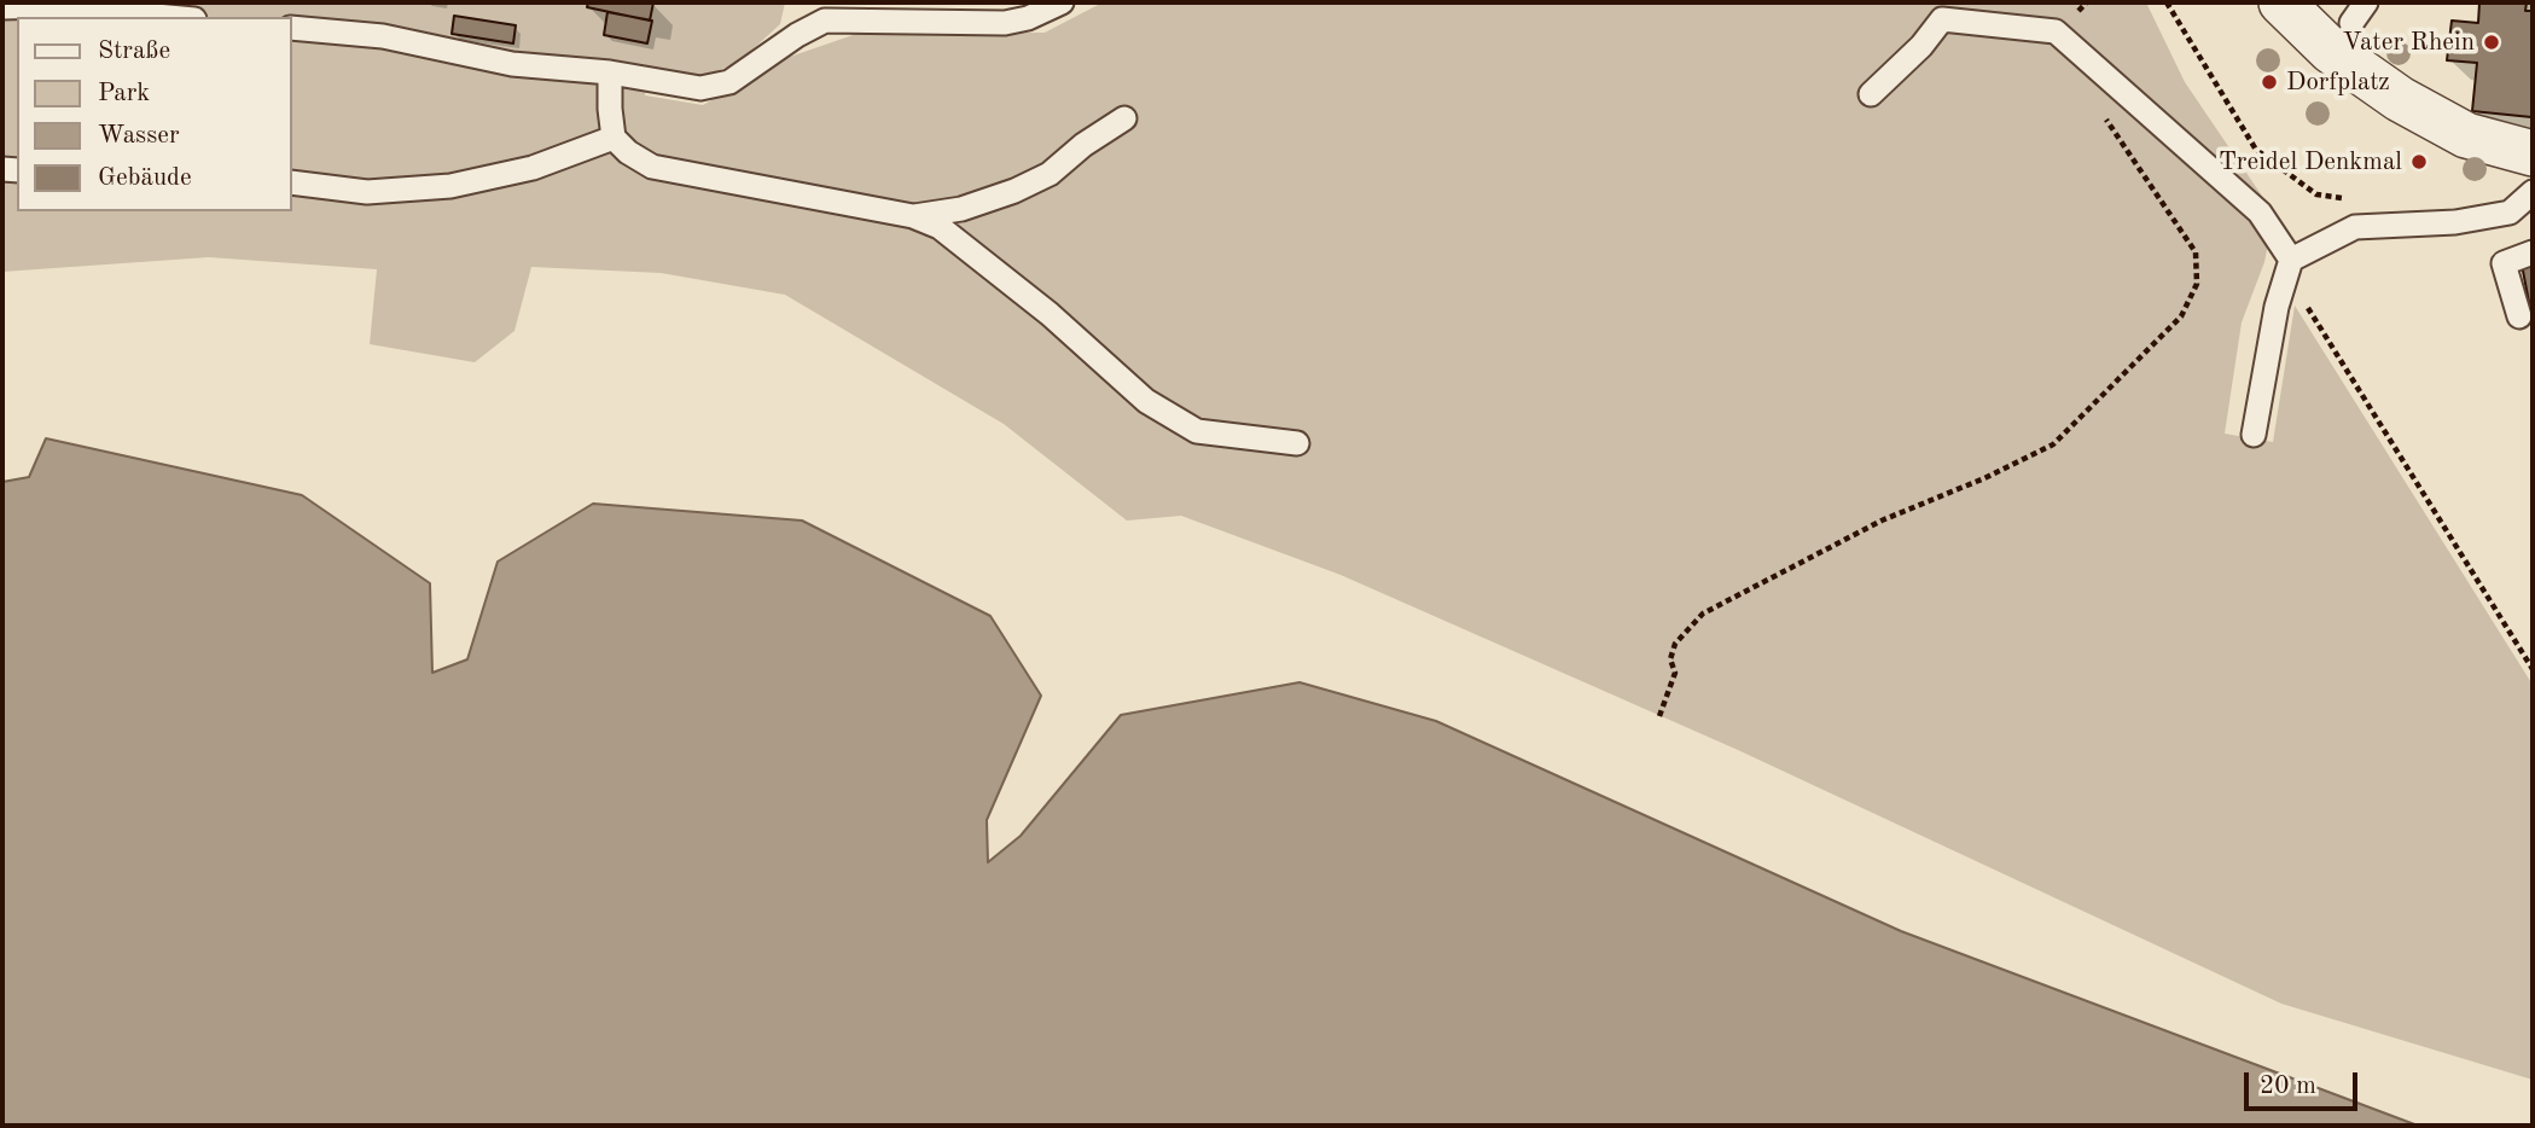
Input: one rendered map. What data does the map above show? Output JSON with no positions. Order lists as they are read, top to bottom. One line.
{"places":["Vater Rhein","Dorfplatz","Treidel Denkmal"],"legend":["Straße","Park","Wasser","Gebäude"],"scale_bar":"20 m"}
